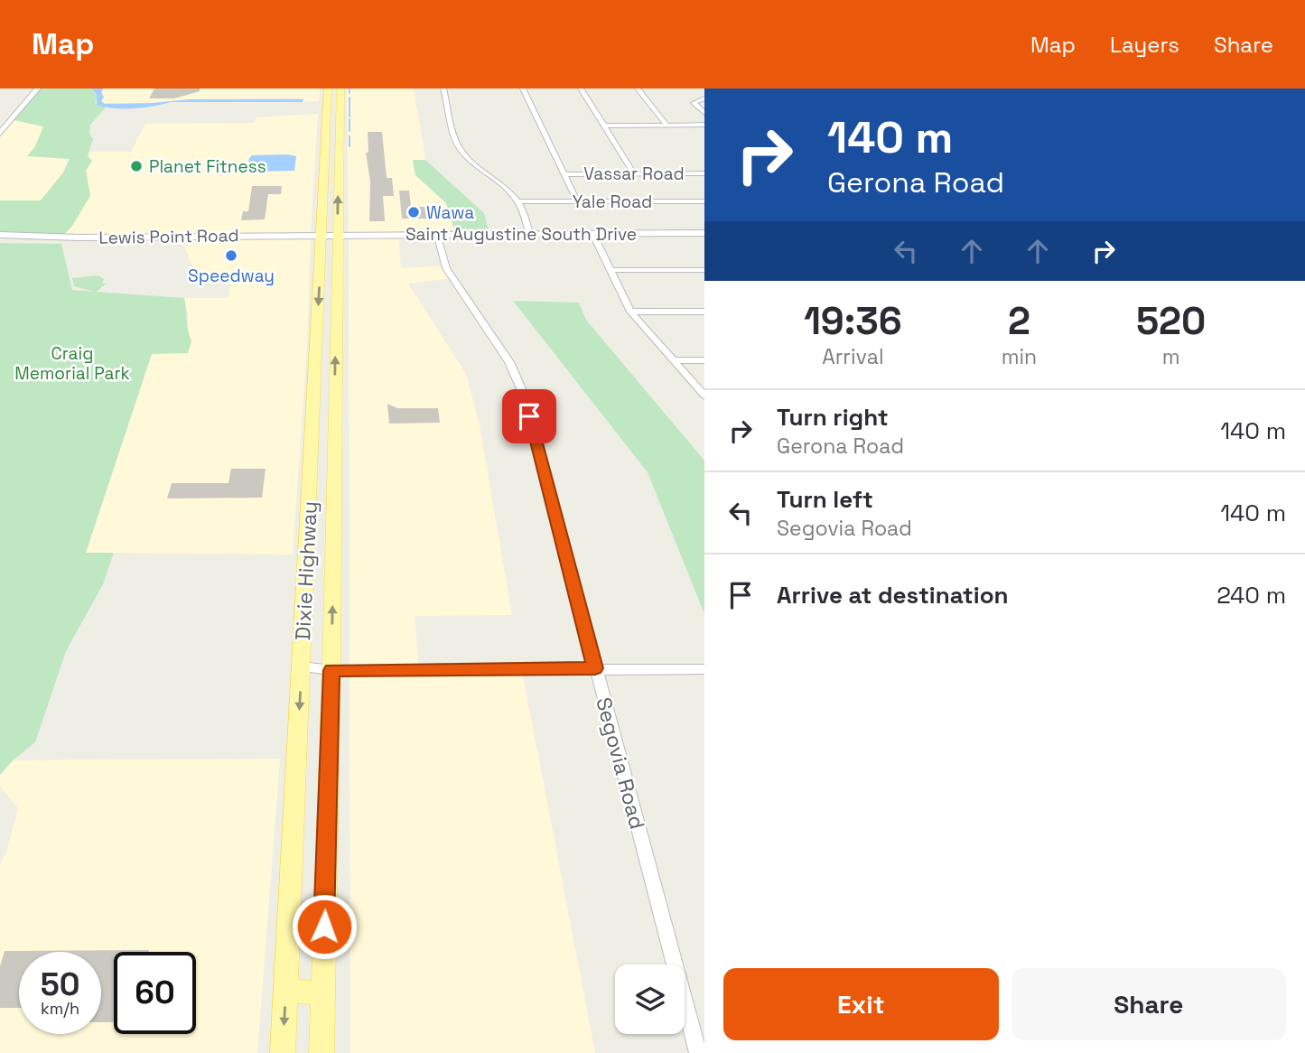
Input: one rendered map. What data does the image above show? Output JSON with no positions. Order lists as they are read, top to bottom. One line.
{"streets":{"main road":["Dixie Highway"],"street":["Vassar Road","Yale Road","Saint Augustine South Drive","Lewis Point Road","Segovia Road"]},"crossings":[["Saint Augustine South Drive","Lewis Point Road"],["Saint Augustine South Drive","Dixie Highway"],["Saint Augustine South Drive","Segovia Road"],["Lewis Point Road","Dixie Highway"]],"parks":["Craig Memorial Park"],"places":["Planet Fitness","Wawa","Speedway"],"page":{"header":"Map","nav":["Map","Layers","Share"],"turn":["140 m","Gerona Road"],"eta":["19:36","Arrival","2","min","520","m"],"list":[{"name":"Turn right","note":"Gerona Road","value":"140 m"},{"name":"Turn left","note":"Segovia Road","value":"140 m"},{"name":"Arrive at destination","value":"240 m"}],"speed":"50 km/h","limit":"60","buttons":["Exit","Share"]}}
